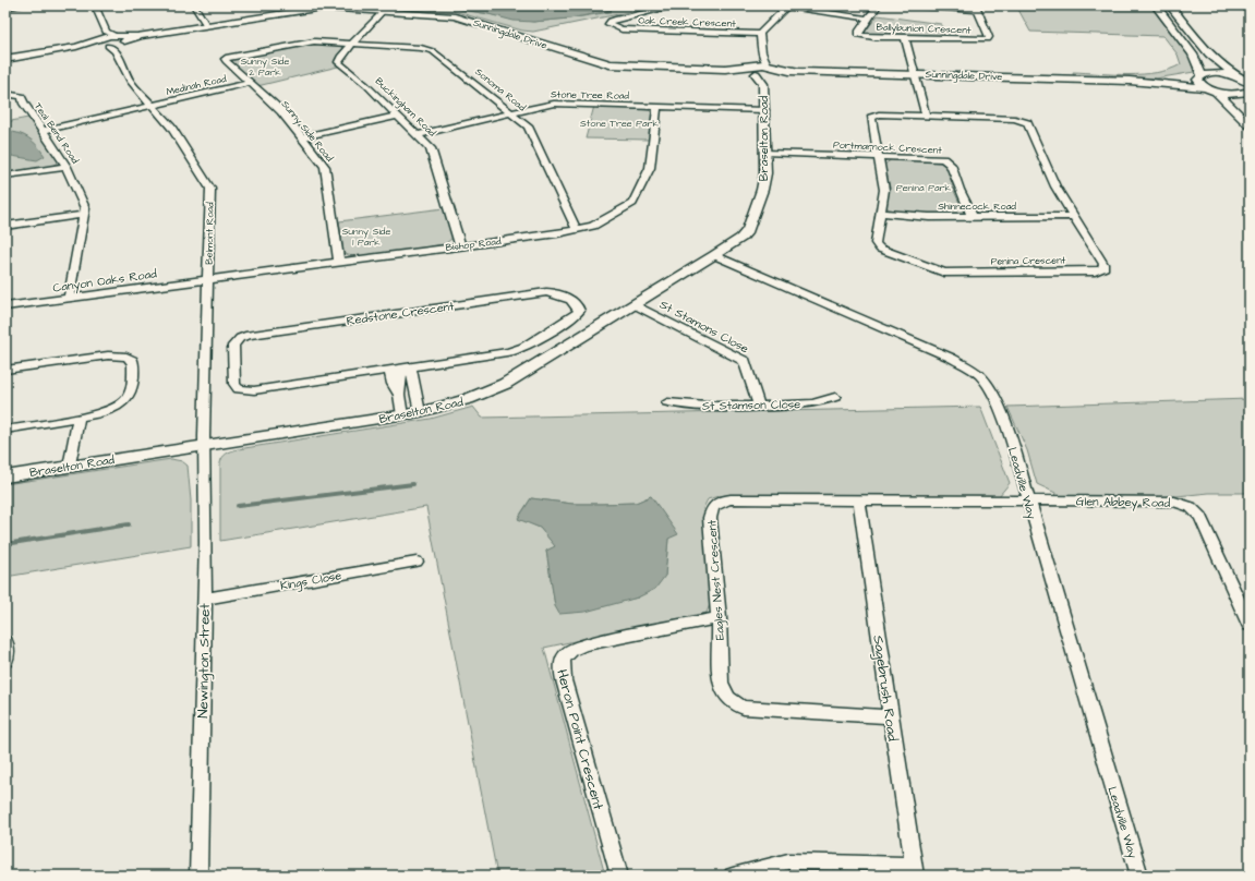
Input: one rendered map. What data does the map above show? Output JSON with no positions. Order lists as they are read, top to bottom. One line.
{"streets":{"street":["Oak Creek Crescent","Ballybunion Crescent","Sunningdale Drive","Medinah Road","Sonoma Road","Stone Tree Road","Buckingham Road","Sunny Side Road","Teal Bend Road","Braselton Road","Portmarnock Crescent","Shinnecock Road","Belmont Road","Bishop Road","Penina Crescent","Canyon Oaks Road","Redstone Crescent","St Stamons Close","St Stamson Close","Leadville Way","Glen Abbey Road","Kings Close","Eagles Nest Crescent","Newington Street","Sagebrush Road","Heron Point Crescent"]},"crossings":[["Sunningdale Drive","Buckingham Road"],["Sunningdale Drive","Braselton Road"],["Sunningdale Drive","Belmont Road"],["Medinah Road","Sunny Side Road"],["Medinah Road","Teal Bend Road"],["Medinah Road","Belmont Road"],["Sonoma Road","Stone Tree Road"],["Sonoma Road","Buckingham Road"],["Sonoma Road","Sunny Side Road"],["Sonoma Road","Bishop Road"],["Stone Tree Road","Buckingham Road"],["Stone Tree Road","Braselton Road"],["Stone Tree Road","Bishop Road"],["Buckingham Road","Sunny Side Road"],["Buckingham Road","Bishop Road"],["Sunny Side Road","Bishop Road"],["Teal Bend Road","Canyon Oaks Road"],["Braselton Road","Portmarnock Crescent"],["Braselton Road","Belmont Road"],["Braselton Road","St Stamons Close"],["Braselton Road","Leadville Way"],["Braselton Road","Newington Street"],["Portmarnock Crescent","Shinnecock Road"],["Portmarnock Crescent","Penina Crescent"],["Shinnecock Road","Penina Crescent"],["Belmont Road","Bishop Road"],["Belmont Road","Canyon Oaks Road"],["Belmont Road","Newington Street"],["Bishop Road","Canyon Oaks Road"],["St Stamons Close","St Stamson Close"],["Leadville Way","Glen Abbey Road"],["Leadville Way","Eagles Nest Crescent"],["Glen Abbey Road","Eagles Nest Crescent"],["Kings Close","Newington Street"],["Eagles Nest Crescent","Sagebrush Road"],["Eagles Nest Crescent","Heron Point Crescent"]],"parks":["Sunny Side 2 Park","Stone Tree Park","Penina Park","Sunny Side 1 Park"]}
